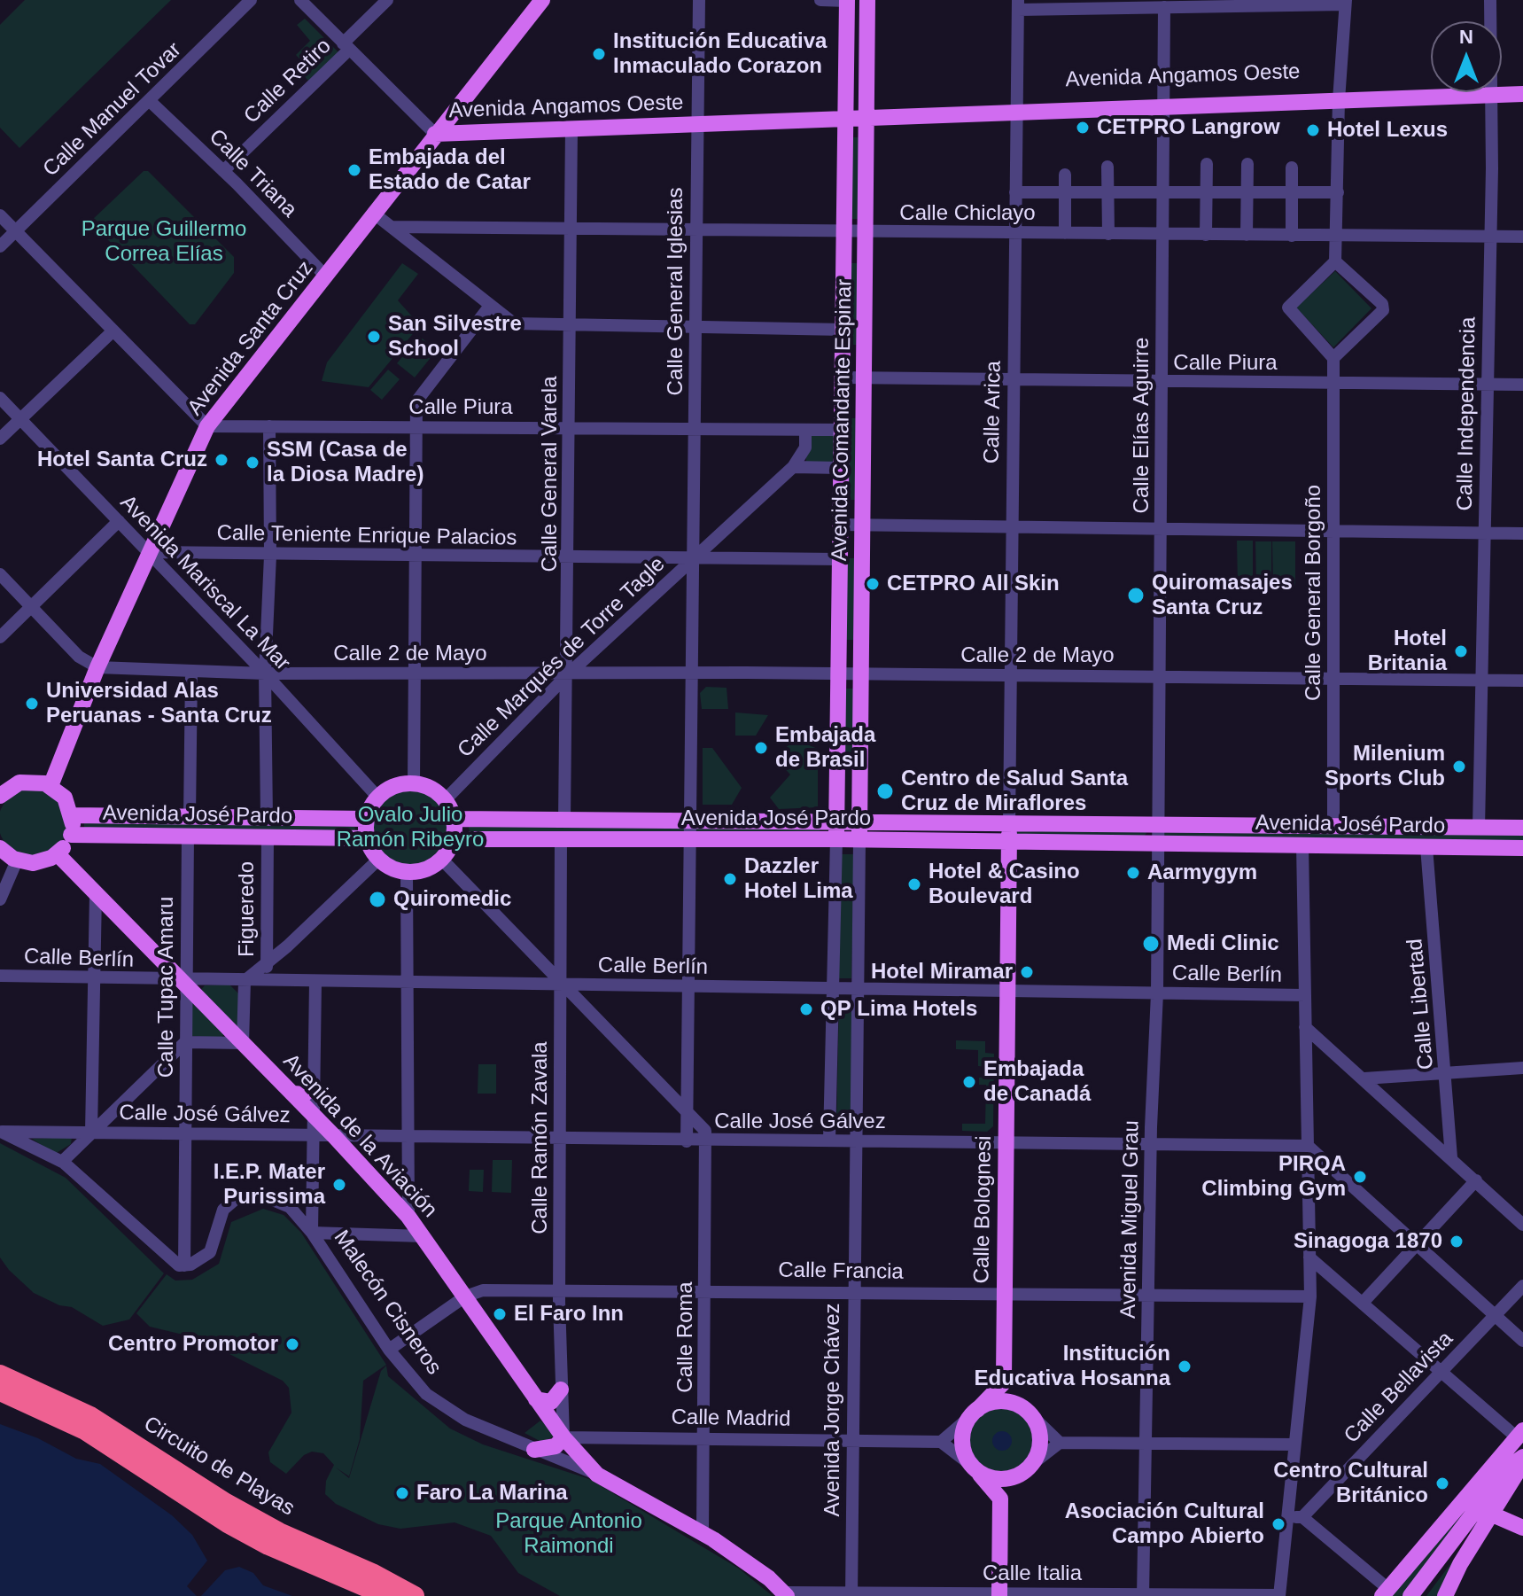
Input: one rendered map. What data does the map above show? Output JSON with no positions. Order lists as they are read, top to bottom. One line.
{"streets":{"highway":["Circuito de Playas"],"main road":["Avenida Angamos Oeste","Avenida Santa Cruz","Avenida Comandante Espinar","Avenida José Pardo","Avenida de la Aviación","Calle Bolognesi","Malecón Cisneros"],"street":["Calle Retiro","Calle Manuel Tovar","Calle Triana","Calle Chiclayo","Calle General Iglesias","Calle Piura","Calle Arica","Calle Independencia","Calle Elías Aguirre","Calle General Varela","Calle Teniente Enrique Palacios","Avenida Mariscal La Mar","Calle General Borgoño","Calle 2 de Mayo","Calle Marqués de Torre Tagle","Figueredo","Calle Berlín","Calle Tupac Amaru","Calle Libertad","Calle José Gálvez","Calle Ramón Zavala","Avenida Miguel Grau","Calle Francia","Calle Roma","Calle Bellavista","Avenida Jorge Chávez","Calle Madrid","Calle Italia"]},"crossings":[["Avenida Angamos Oeste","Calle Retiro"],["Avenida Angamos Oeste","Calle General Iglesias"],["Avenida Angamos Oeste","Avenida Santa Cruz"],["Avenida Angamos Oeste","Calle Arica"],["Avenida Angamos Oeste","Avenida Comandante Espinar"],["Avenida Angamos Oeste","Calle Elías Aguirre"],["Avenida Angamos Oeste","Calle General Varela"],["Calle Retiro","Calle Triana"],["Calle Manuel Tovar","Calle Triana"],["Calle Triana","Avenida Santa Cruz"],["Calle Chiclayo","Calle General Iglesias"],["Calle Chiclayo","Calle Arica"],["Calle Chiclayo","Calle Independencia"],["Calle Chiclayo","Avenida Comandante Espinar"],["Calle Chiclayo","Calle Elías Aguirre"],["Calle Chiclayo","Calle General Varela"],["Calle General Iglesias","Calle Piura"],["Calle General Iglesias","Calle Teniente Enrique Palacios"],["Calle General Iglesias","Calle 2 de Mayo"],["Calle General Iglesias","Calle Marqués de Torre Tagle"],["Calle General Iglesias","Avenida José Pardo"],["Avenida Santa Cruz","Calle Piura"],["Avenida Santa Cruz","Calle Teniente Enrique Palacios"],["Avenida Santa Cruz","Avenida Mariscal La Mar"],["Avenida Santa Cruz","Calle 2 de Mayo"],["Calle Piura","Calle Arica"],["Calle Piura","Calle Independencia"],["Calle Piura","Avenida Comandante Espinar"],["Calle Piura","Calle Elías Aguirre"],["Calle Piura","Calle General Varela"],["Calle Piura","Calle General Borgoño"],["Calle Piura","Calle Marqués de Torre Tagle"],["Calle Arica","Calle 2 de Mayo"],["Calle Arica","Avenida José Pardo"],["Calle Arica","Calle Bolognesi"],["Calle Independencia","Calle 2 de Mayo"],["Calle Independencia","Avenida José Pardo"],["Avenida Comandante Espinar","Calle Teniente Enrique Palacios"],["Avenida Comandante Espinar","Calle 2 de Mayo"],["Avenida Comandante Espinar","Avenida José Pardo"],["Avenida Comandante Espinar","Avenida Jorge Chávez"],["Calle Elías Aguirre","Calle 2 de Mayo"],["Calle Elías Aguirre","Avenida José Pardo"],["Calle Elías Aguirre","Avenida Miguel Grau"],["Calle General Varela","Calle Teniente Enrique Palacios"],["Calle General Varela","Calle 2 de Mayo"],["Calle General Varela","Calle Marqués de Torre Tagle"],["Calle General Varela","Avenida José Pardo"],["Calle Teniente Enrique Palacios","Avenida Mariscal La Mar"],["Calle Teniente Enrique Palacios","Calle Marqués de Torre Tagle"],["Avenida Mariscal La Mar","Calle 2 de Mayo"],["Avenida Mariscal La Mar","Calle Marqués de Torre Tagle"],["Avenida Mariscal La Mar","Avenida José Pardo"],["Calle General Borgoño","Calle 2 de Mayo"],["Calle General Borgoño","Avenida José Pardo"],["Calle 2 de Mayo","Calle Marqués de Torre Tagle"],["Calle Marqués de Torre Tagle","Avenida José Pardo"],["Avenida José Pardo","Figueredo"],["Avenida José Pardo","Calle Tupac Amaru"],["Avenida José Pardo","Calle Libertad"],["Avenida José Pardo","Calle Ramón Zavala"],["Avenida José Pardo","Calle Bolognesi"],["Avenida José Pardo","Avenida Miguel Grau"],["Avenida José Pardo","Avenida Jorge Chávez"],["Figueredo","Calle Berlín"],["Calle Berlín","Calle Tupac Amaru"],["Calle Berlín","Avenida de la Aviación"],["Calle Berlín","Calle Ramón Zavala"],["Calle Berlín","Calle Bolognesi"],["Calle Berlín","Avenida Miguel Grau"],["Calle Berlín","Avenida Jorge Chávez"],["Calle Tupac Amaru","Calle José Gálvez"],["Calle Tupac Amaru","Avenida de la Aviación"],["Calle Tupac Amaru","Malecón Cisneros"],["Calle José Gálvez","Avenida de la Aviación"],["Calle José Gálvez","Calle Ramón Zavala"],["Calle José Gálvez","Calle Bolognesi"],["Calle José Gálvez","Avenida Miguel Grau"],["Calle José Gálvez","Calle Roma"],["Calle José Gálvez","Avenida Jorge Chávez"],["Avenida de la Aviación","Calle Ramón Zavala"],["Avenida de la Aviación","Calle Francia"],["Avenida de la Aviación","Malecón Cisneros"],["Avenida de la Aviación","Calle Madrid"],["Calle Ramón Zavala","Calle Francia"],["Calle Ramón Zavala","Calle Madrid"],["Calle Bolognesi","Calle Francia"],["Avenida Miguel Grau","Calle Francia"],["Avenida Miguel Grau","Calle Italia"],["Calle Francia","Malecón Cisneros"],["Calle Francia","Calle Roma"],["Calle Francia","Avenida Jorge Chávez"],["Malecón Cisneros","Calle Roma"],["Malecón Cisneros","Calle Italia"],["Calle Roma","Calle Madrid"],["Avenida Jorge Chávez","Calle Madrid"],["Avenida Jorge Chávez","Calle Italia"]],"parks":["Parque Guillermo Correa Elías","Ovalo Julio Ramón Ribeyro","Parque Antonio Raimondi"],"places":["Institución Educativa Inmaculado Corazon","CETPRO Langrow","Hotel Lexus","Embajada del Estado de Catar","San Silvestre School","Hotel Santa Cruz","SSM (Casa de la Diosa Madre)","CETPRO All Skin","Quiromasajes Santa Cruz","Hotel Britania","Universidad Alas Peruanas - Santa Cruz","Embajada de Brasil","Milenium Sports Club","Centro de Salud Santa Cruz de Miraflores","Aarmygym","Dazzler Hotel Lima","Hotel & Casino Boulevard","Quiromedic","Medi Clinic","Hotel Miramar","QP Lima Hotels","Embajada de Canadá","PIRQA Climbing Gym","I.E.P. Mater Purissima","Sinagoga 1870","El Faro Inn","Centro Promotor","Institución Educativa Hosanna","Centro Cultural Británico","Faro La Marina","Asociación Cultural Campo Abierto"],"north":"top"}
